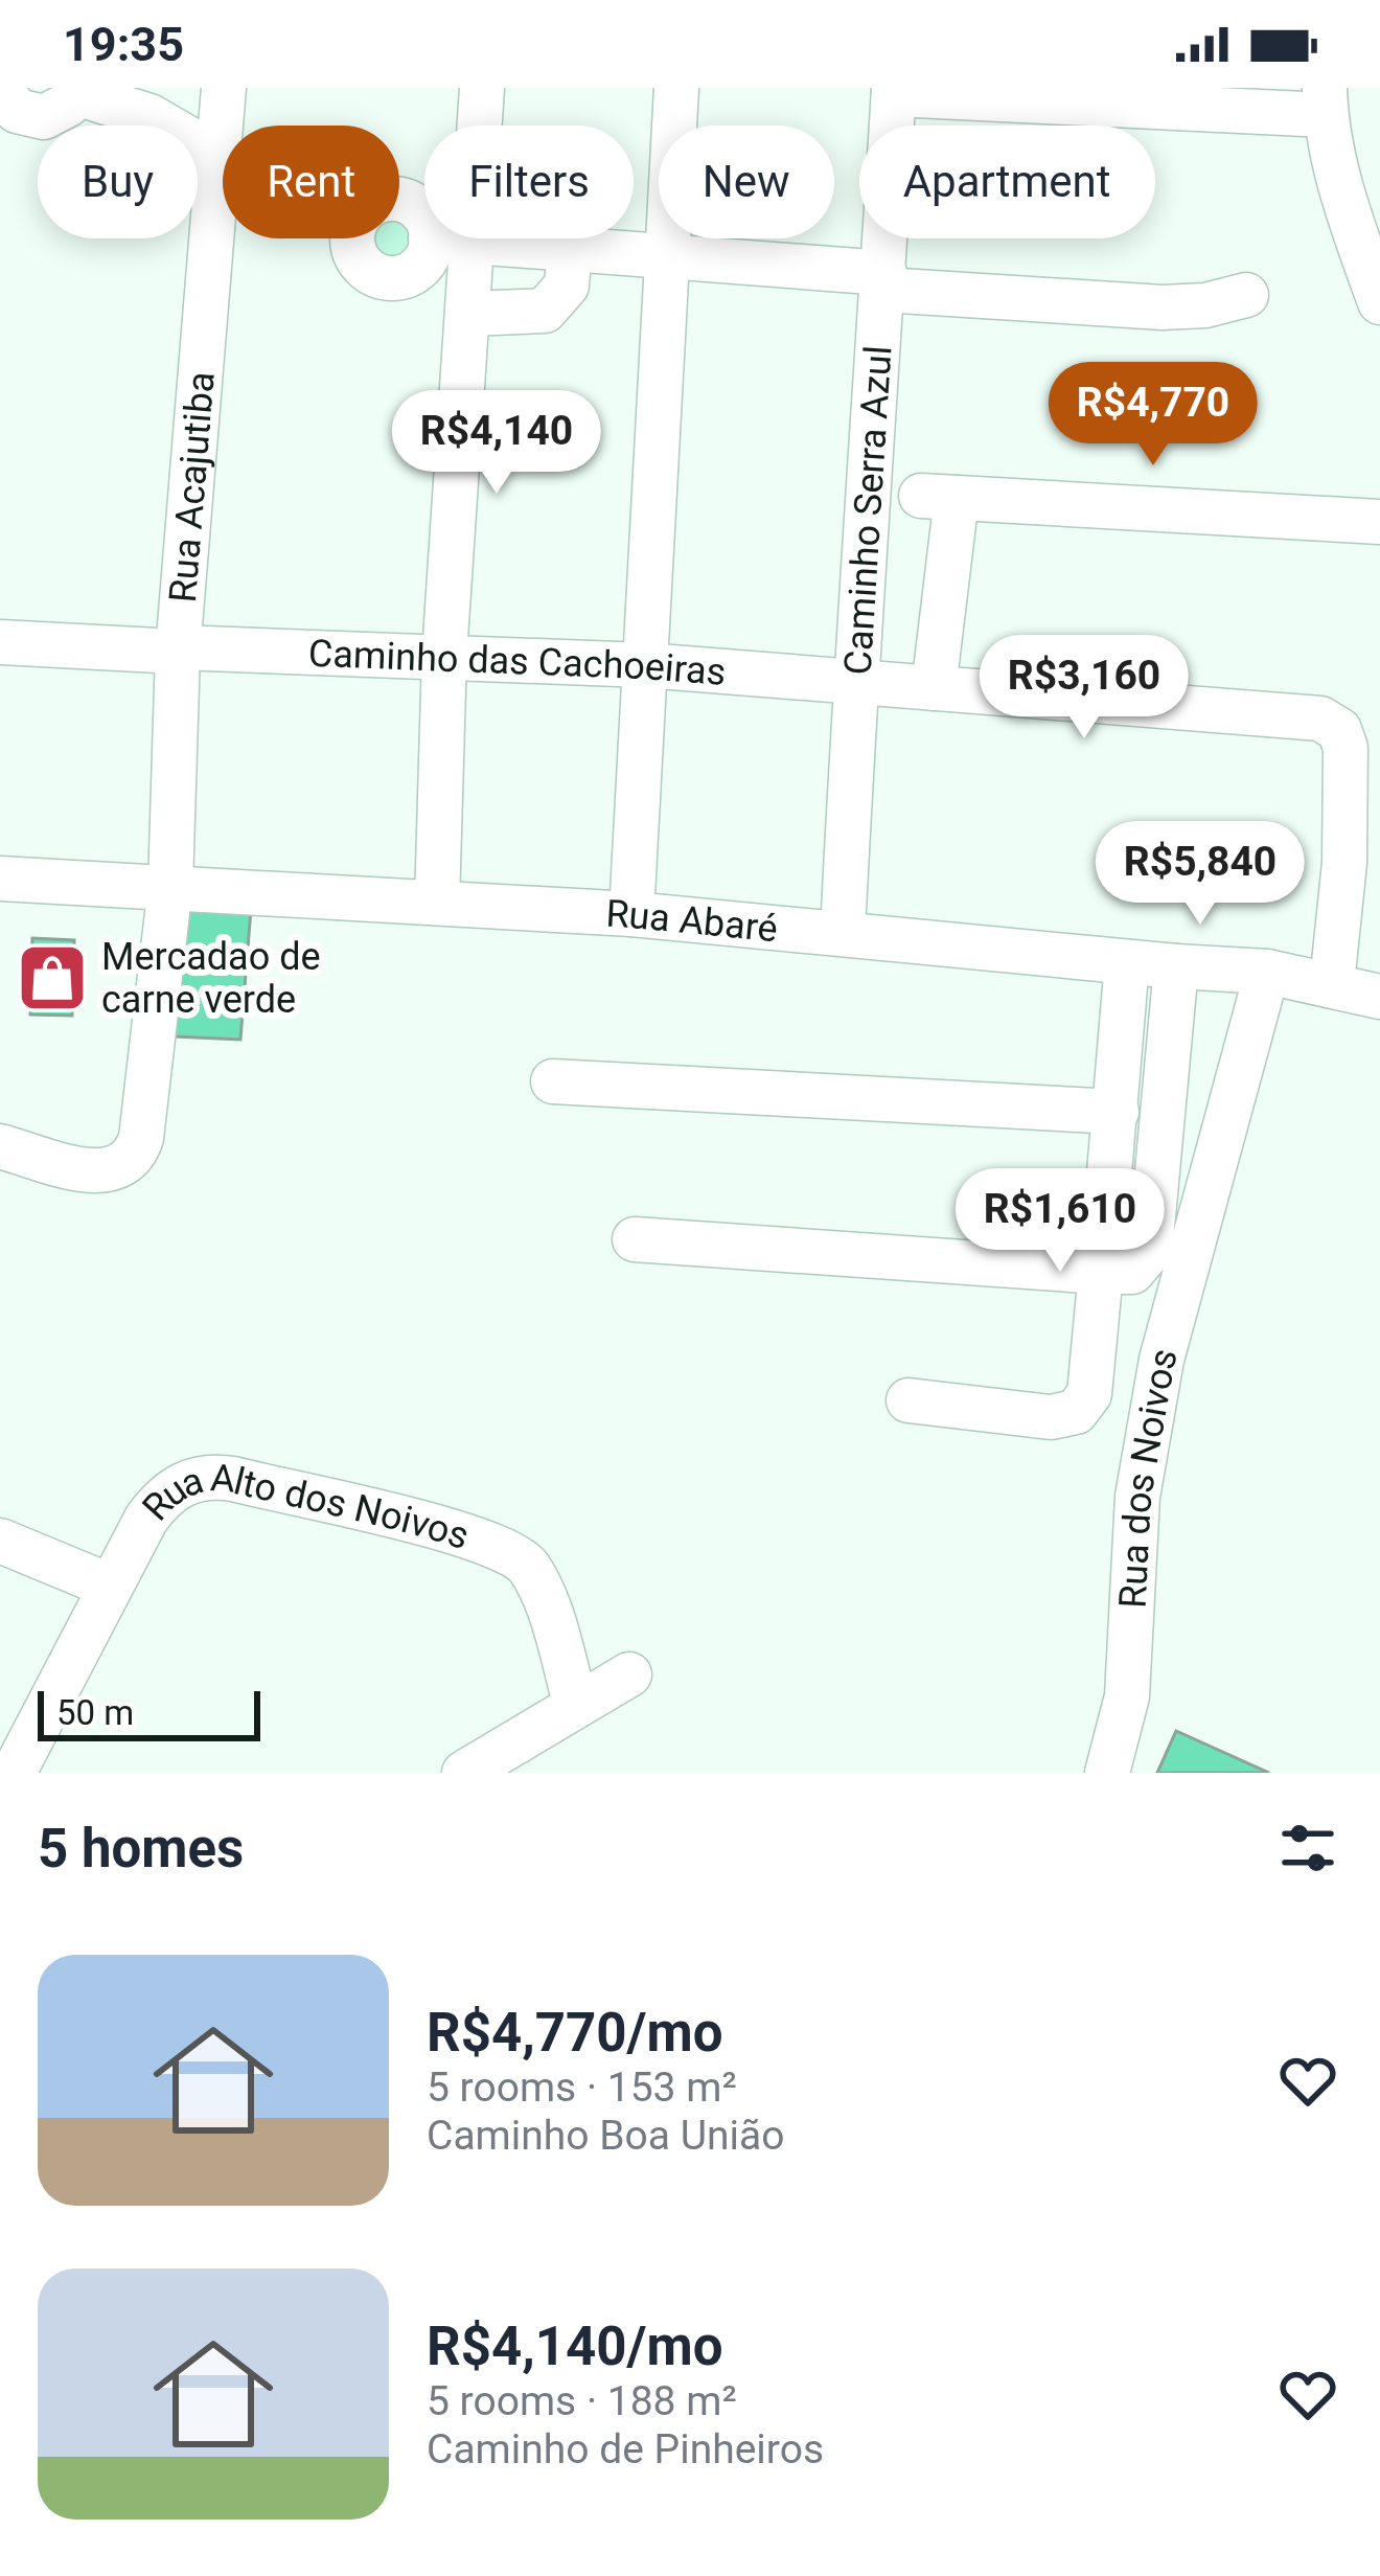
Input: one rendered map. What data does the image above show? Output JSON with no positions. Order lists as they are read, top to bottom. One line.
{"streets":{"street":["Rua Acajutiba","Caminho Serra Azul","Caminho das Cachoeiras","Rua Abaré","Rua dos Noivos","Rua Alto dos Noivos"]},"crossings":[["Rua Acajutiba","Caminho das Cachoeiras"],["Rua Acajutiba","Rua Abaré"],["Caminho Serra Azul","Caminho das Cachoeiras"],["Caminho Serra Azul","Rua Abaré"],["Caminho das Cachoeiras","Rua Abaré"],["Rua Abaré","Rua dos Noivos"]],"places":{"shop":["Mercadao de carne verde"]},"scale_bar":"50 m","page":{"status":"19:35","chip":["Buy","Rent","Filters","New","Apartment"],"price":["R$4,770","R$4,140","R$3,160","R$5,840","R$1,610"],"scale":"50 m","heading":"5 homes","list":[{"name":"R$4,770/mo","note":"5 rooms · 153 m² · Caminho Boa União"},{"name":"R$4,140/mo","note":"5 rooms · 188 m² · Caminho de Pinheiros"}]}}
